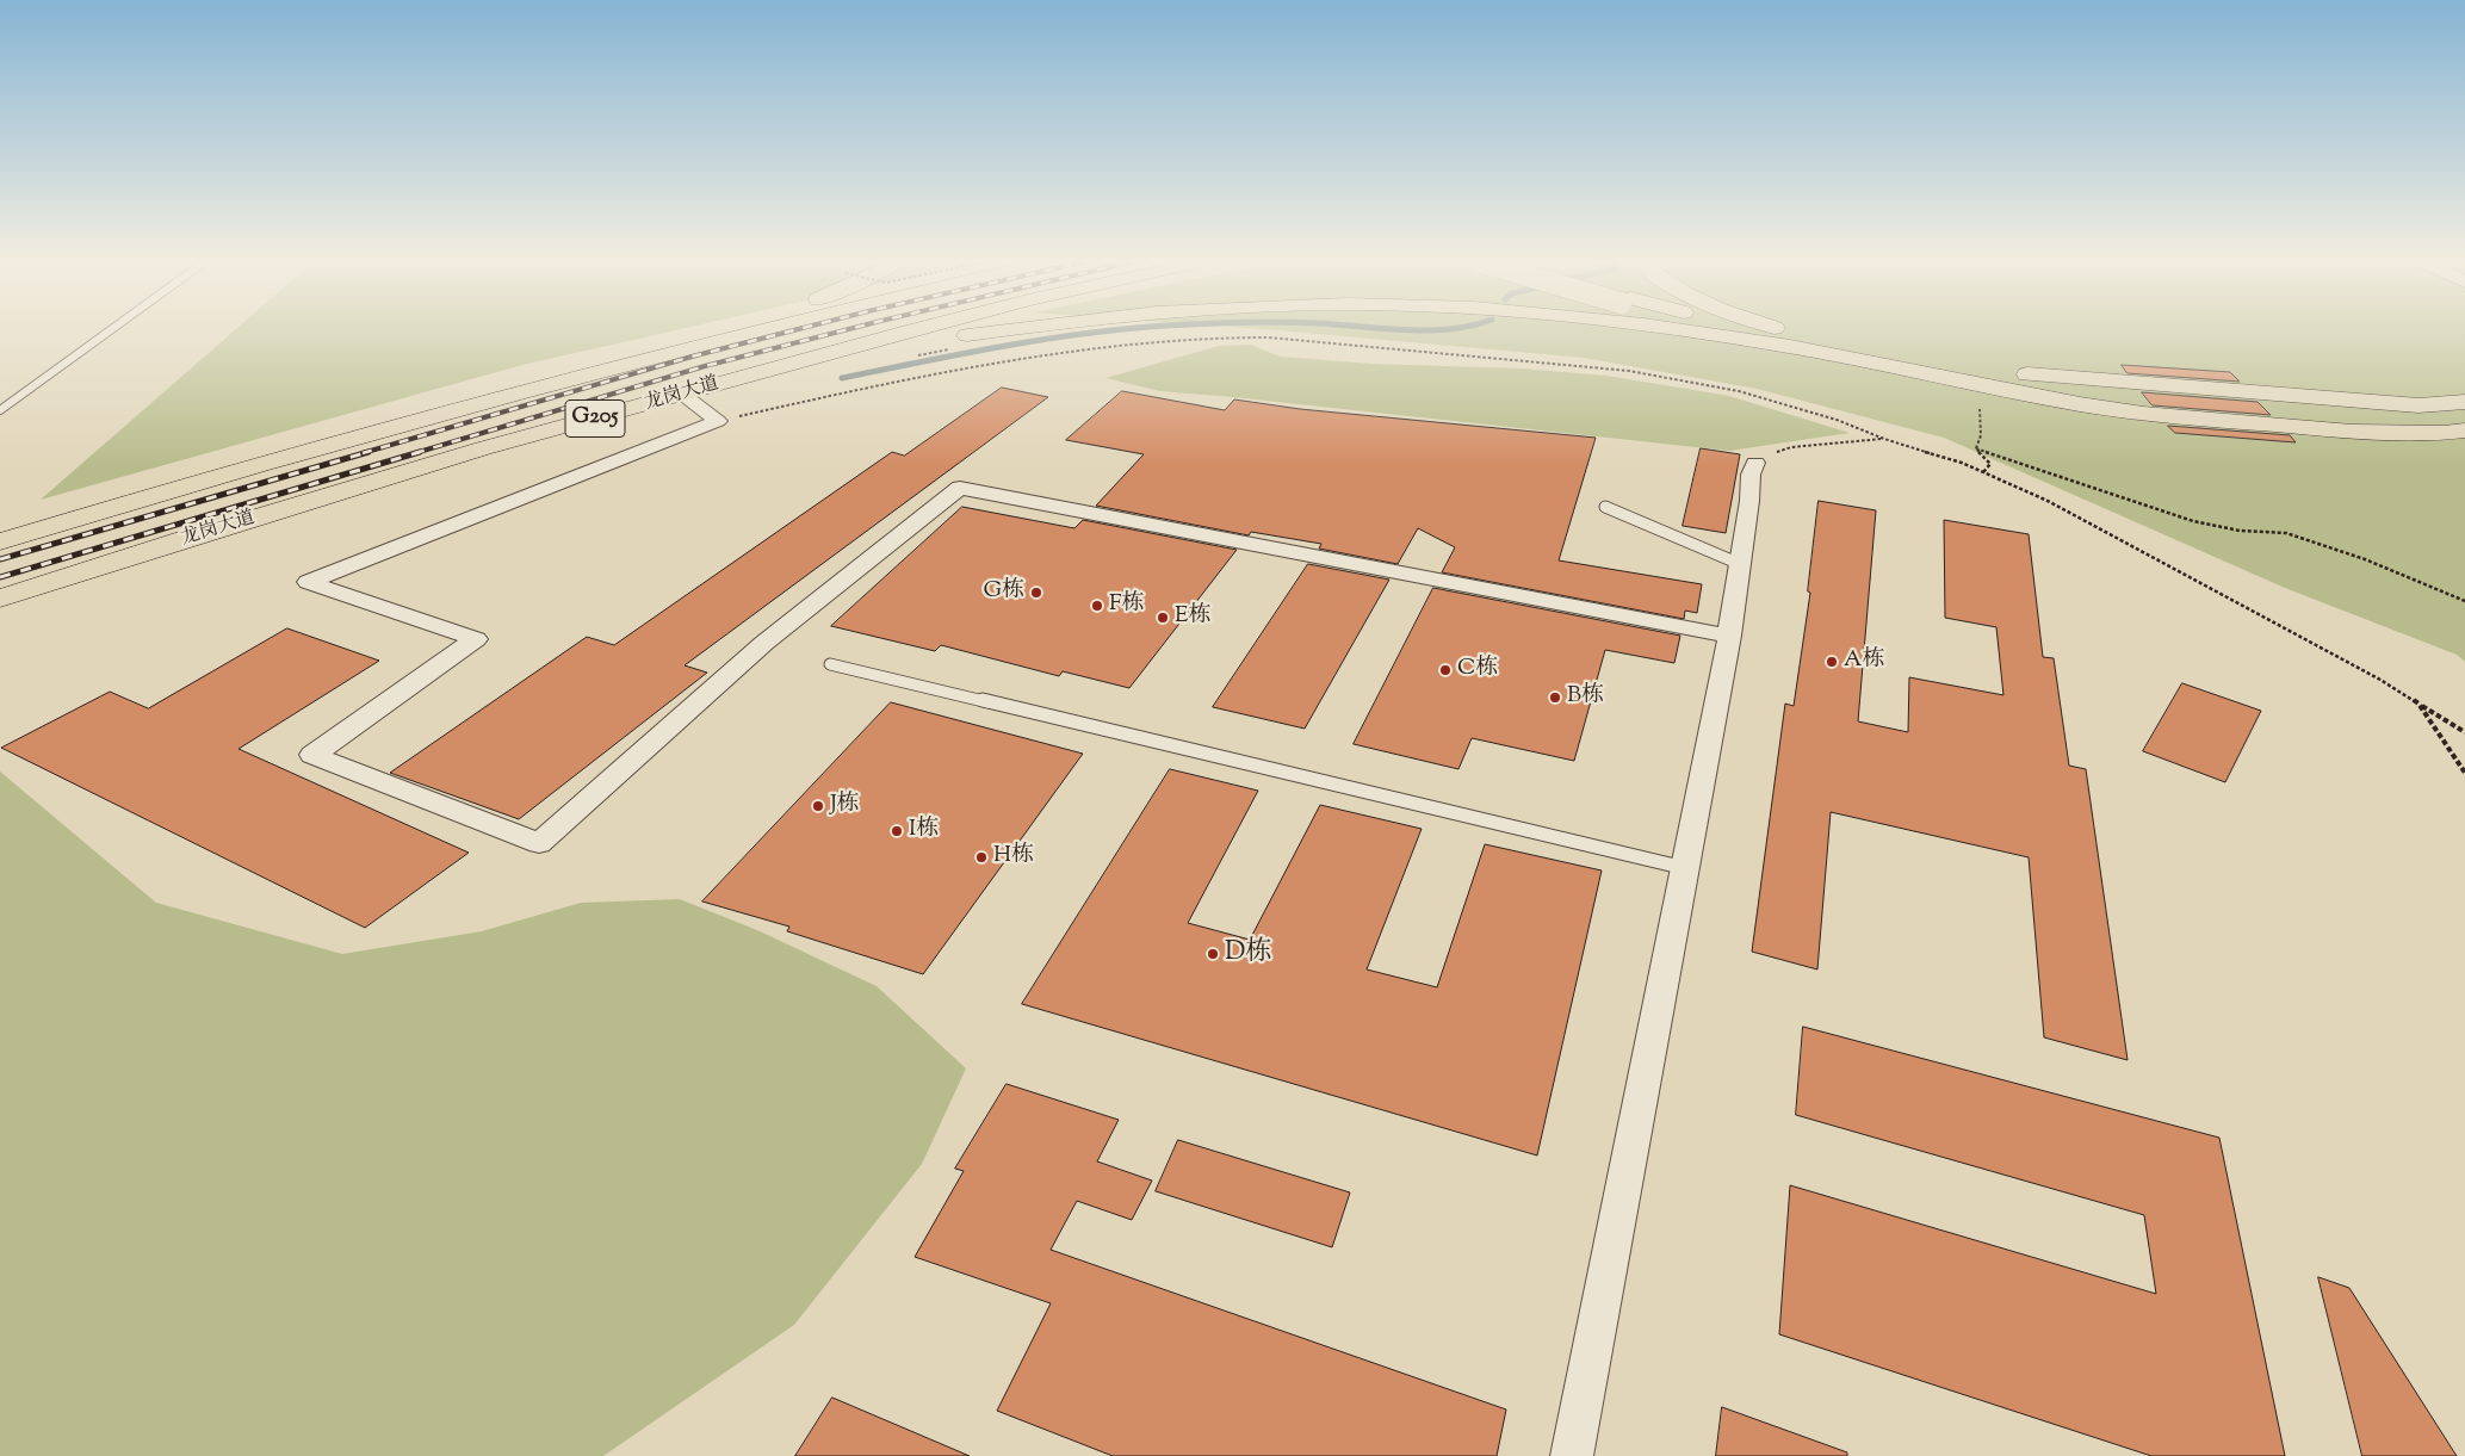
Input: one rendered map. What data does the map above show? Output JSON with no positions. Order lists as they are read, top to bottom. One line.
{"streets":{"highway":["龙岗大道","G205"]},"places":["G栋","F栋","E栋","A栋","C栋","B栋","J栋","I栋","H栋","D栋"]}
